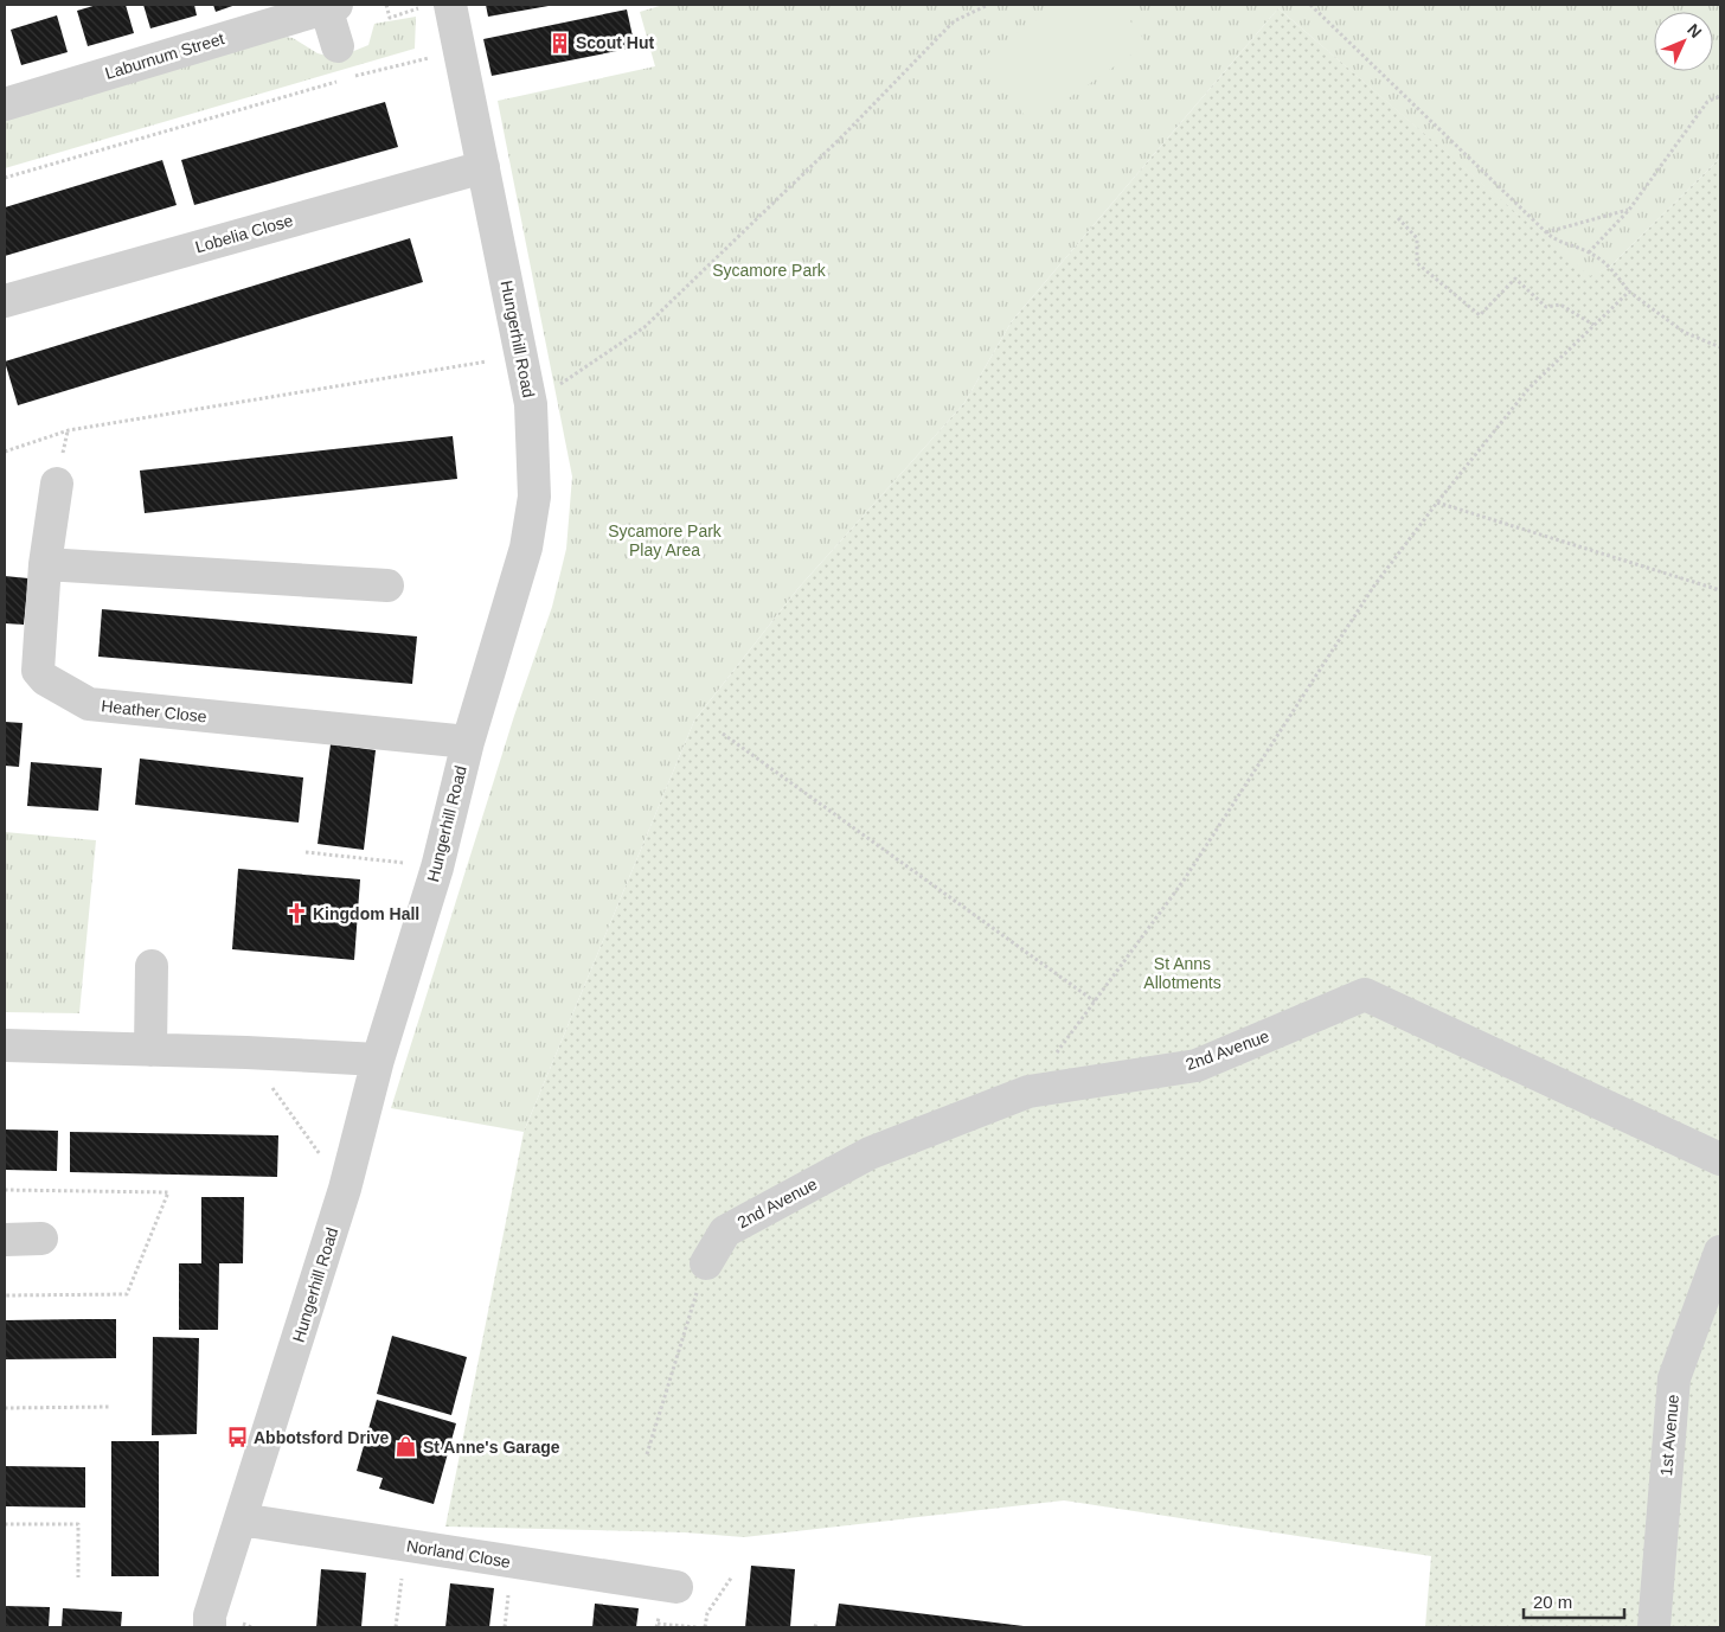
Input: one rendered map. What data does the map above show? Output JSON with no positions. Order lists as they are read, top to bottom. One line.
{"streets":{"street":["Laburnum Street","Lobelia Close","Hungerhill Road","Heather Close","2nd Avenue","1st Avenue","Norland Close"]},"crossings":[["Lobelia Close","Hungerhill Road"],["Hungerhill Road","Heather Close"],["Hungerhill Road","Norland Close"]],"parks":["Sycamore Park","Sycamore Park Play Area","St Anns Allotments"],"places":{"building":["Scout Hut"],"church":["Kingdom Hall"],"bus stop":["Abbotsford Drive"],"shop":["St Anne's Garage"]},"scale_bar":"20 m","north":"top right"}
